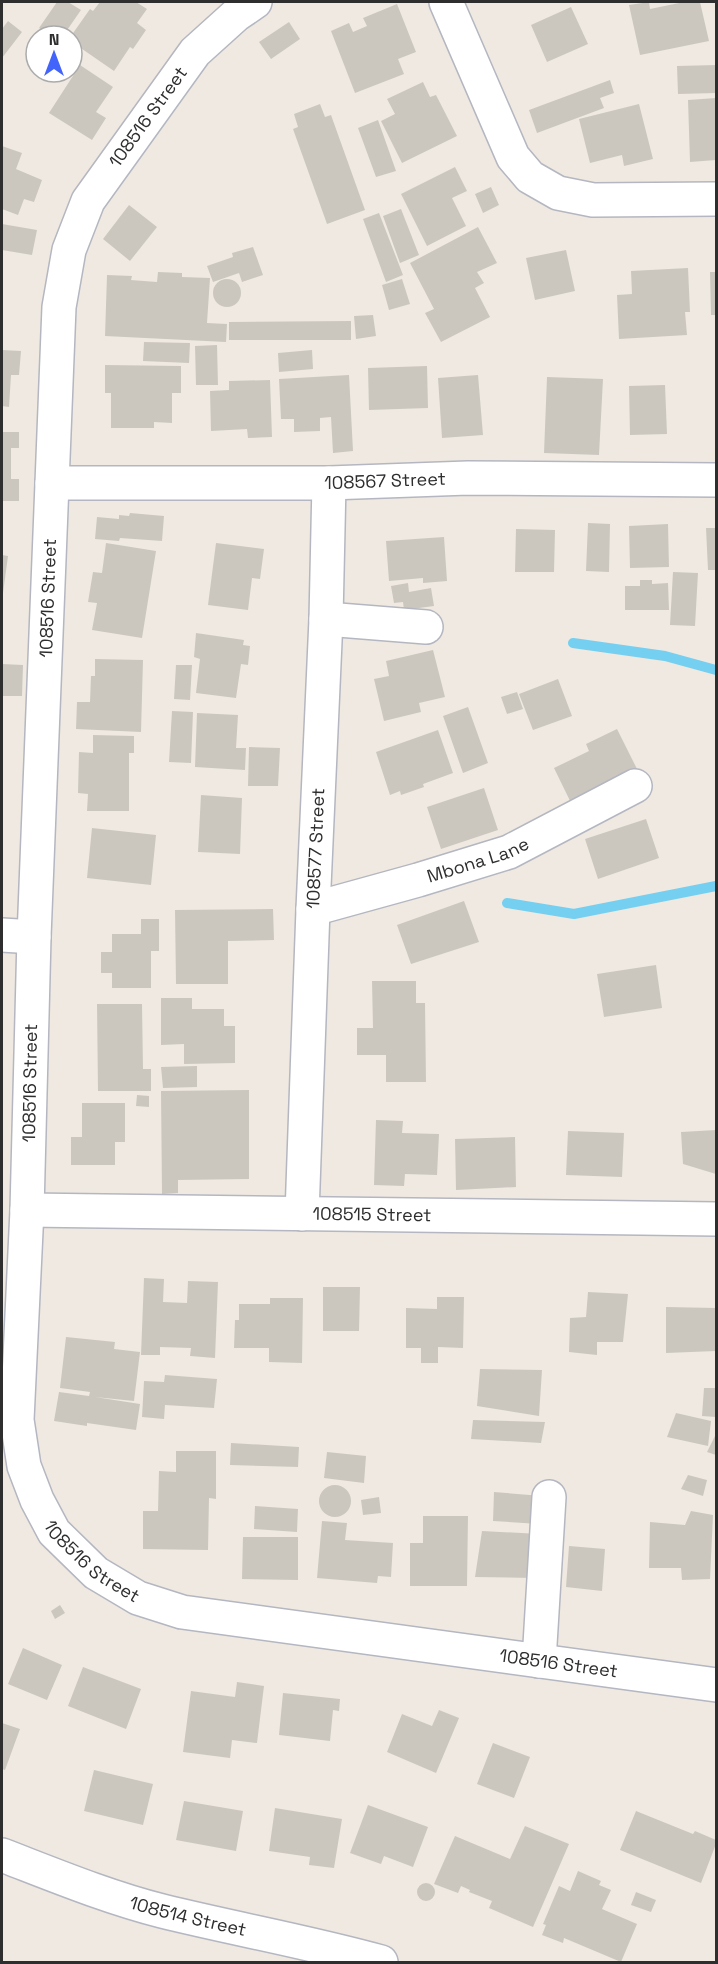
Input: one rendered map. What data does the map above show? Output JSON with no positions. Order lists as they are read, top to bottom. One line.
{"streets":{"street":["108516 Street","108567 Street","108577 Street","Mbona Lane","108515 Street","108514 Street"]},"crossings":[["108516 Street","108567 Street"],["108516 Street","108515 Street"],["108567 Street","108577 Street"],["108577 Street","Mbona Lane"],["108577 Street","108515 Street"]],"north":"top"}
